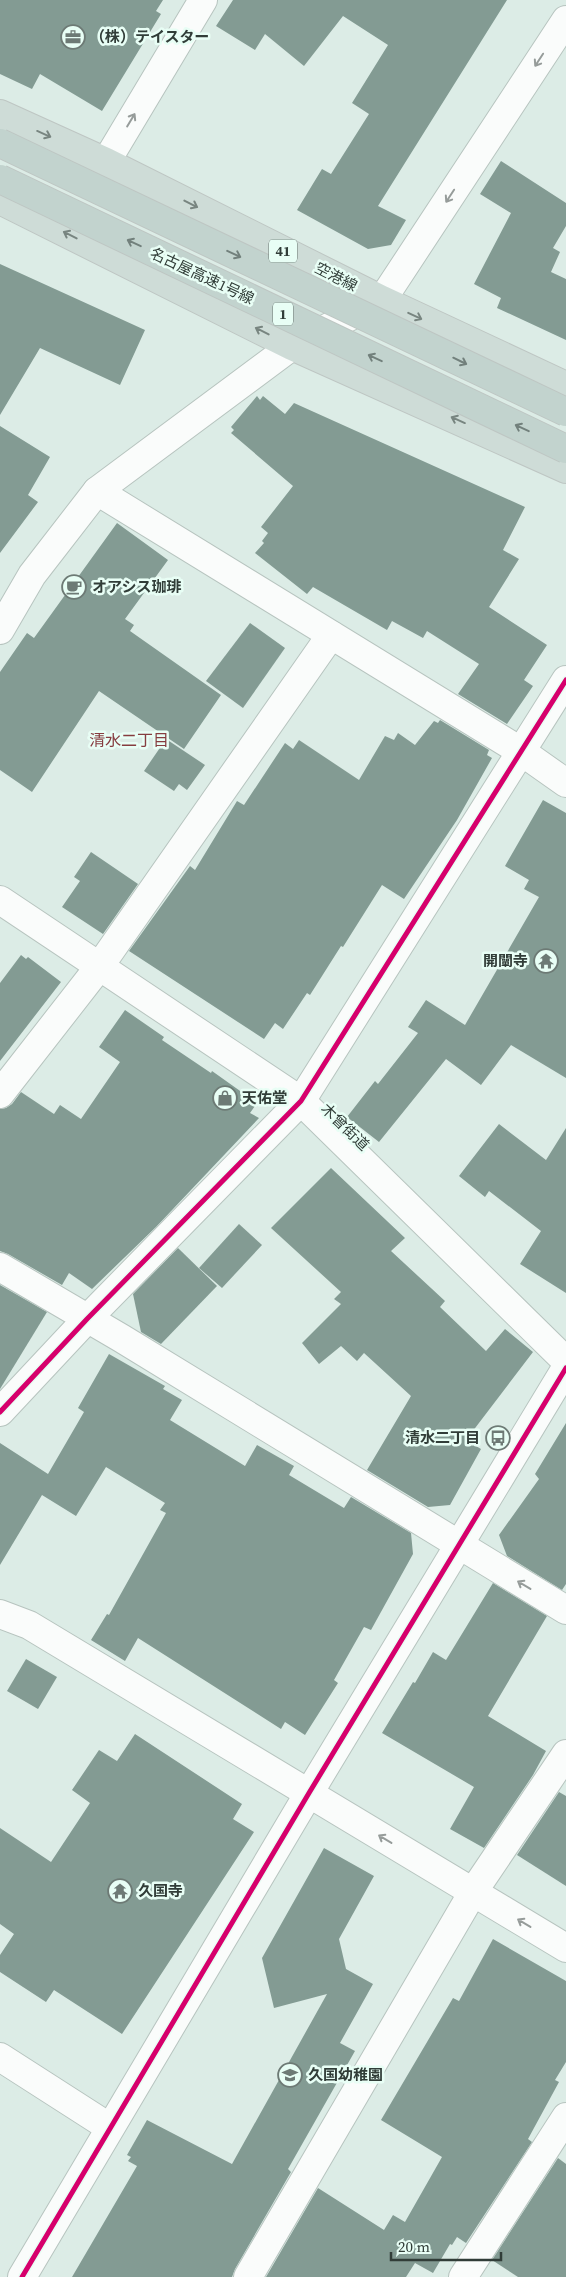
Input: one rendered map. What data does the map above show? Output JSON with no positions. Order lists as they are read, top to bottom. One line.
{"streets":{"highway":["41","名古屋高速1号線","空港線","1"],"street":["木曾街道"]},"districts":["清水二丁目"],"places":{"office":["（株）テイスター"],"cafe":["オアシス珈琲"],"temple":["開闡寺","久国寺"],"shop":["天佑堂"],"bus stop":["清水二丁目"],"school or university":["久国幼稚園"]},"scale_bar":"20 m"}
